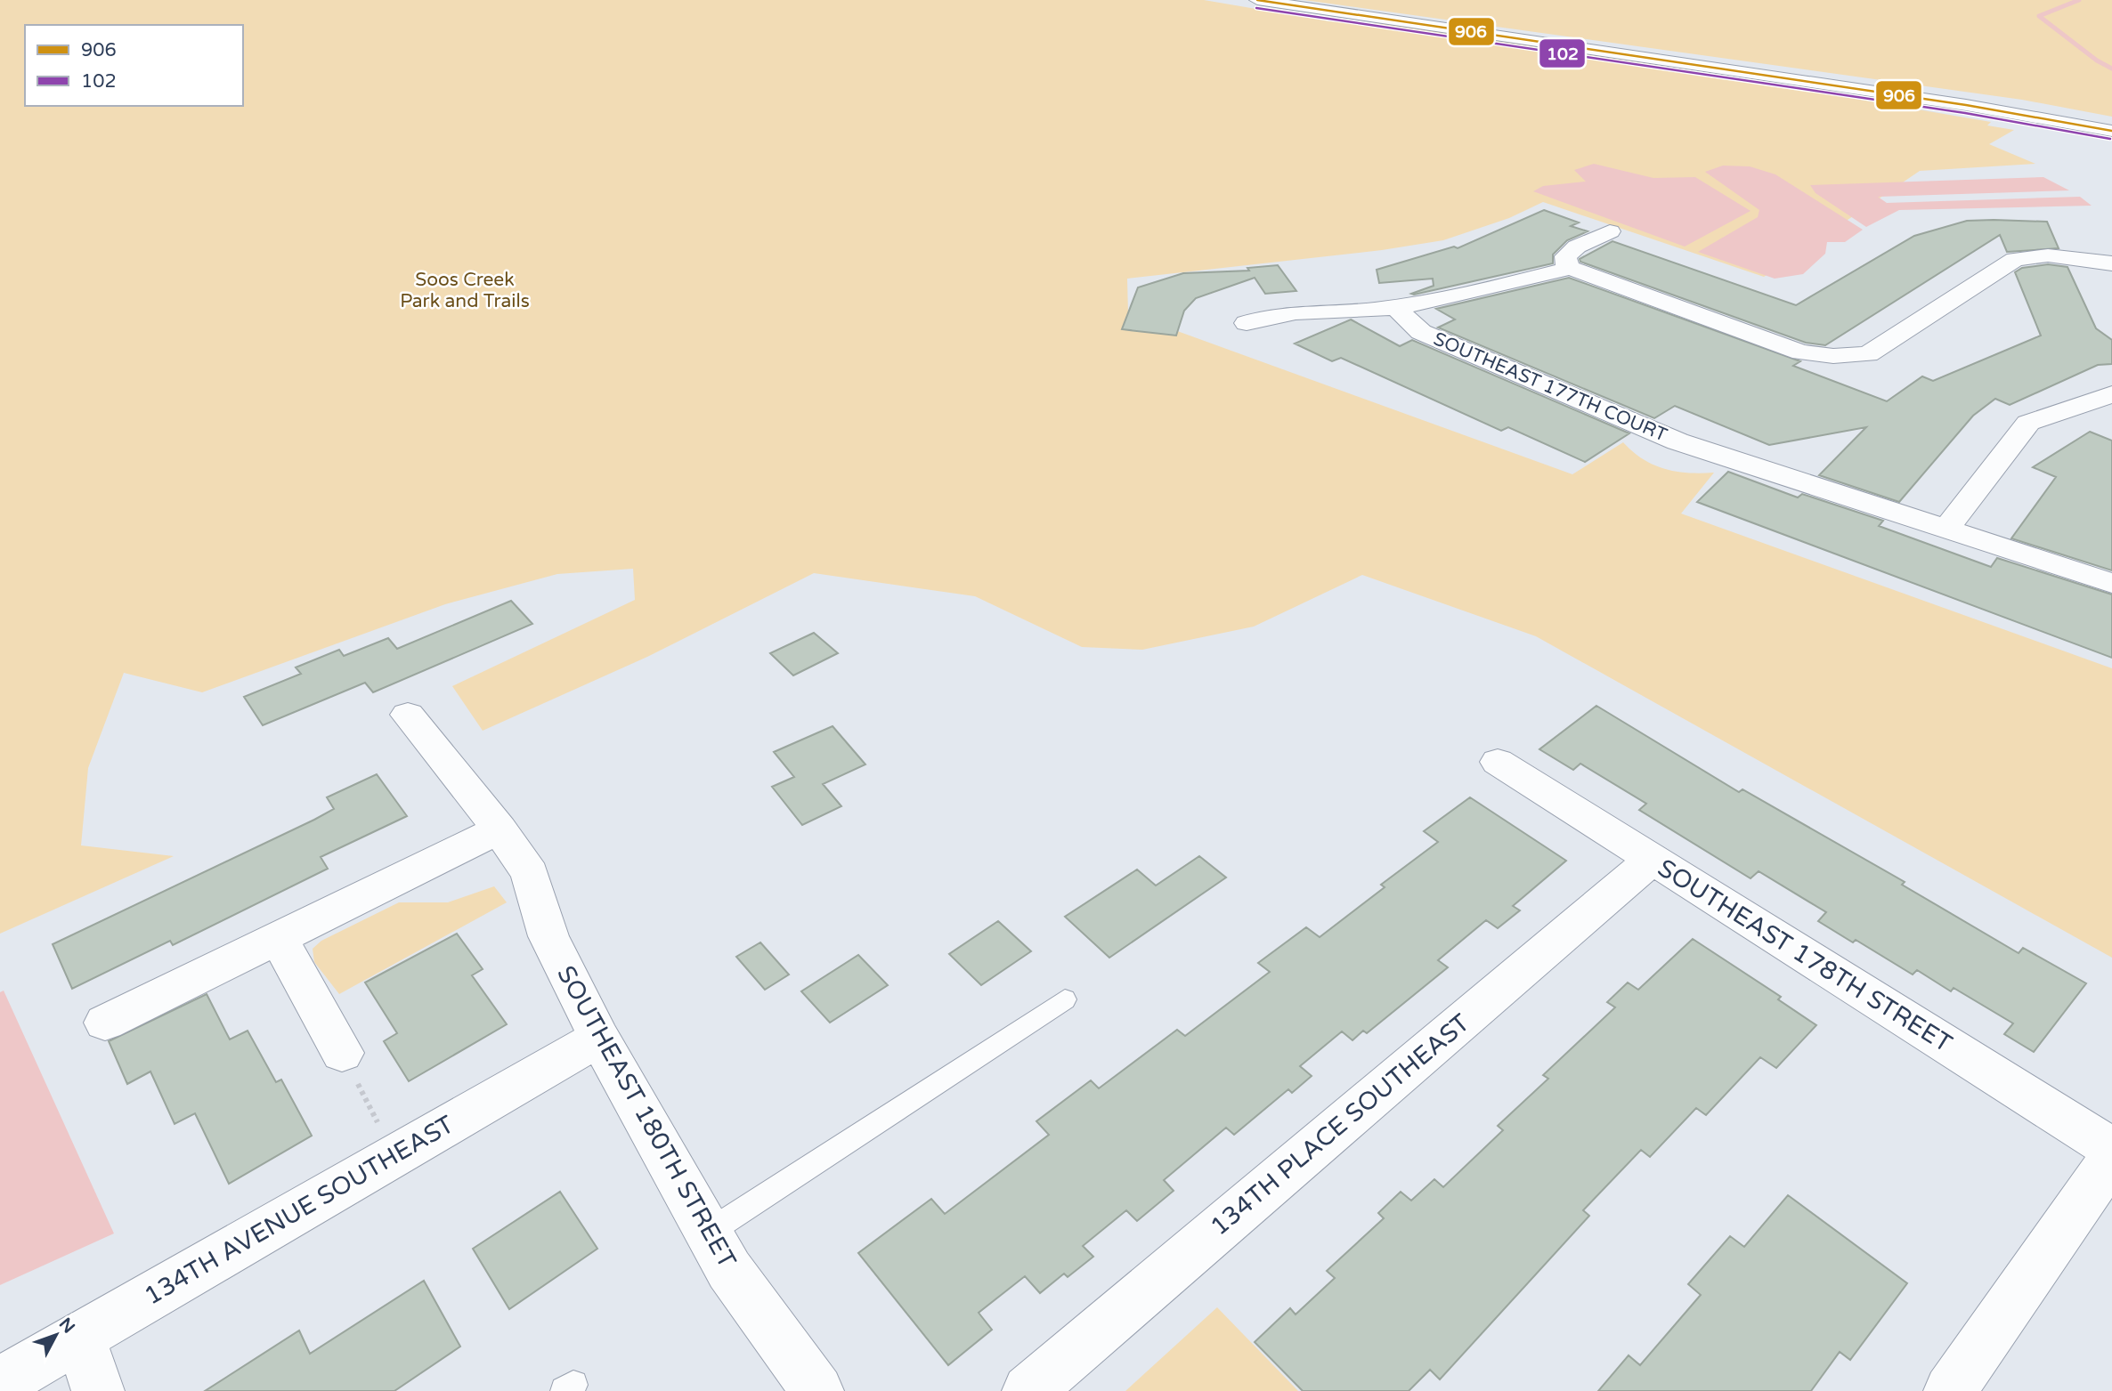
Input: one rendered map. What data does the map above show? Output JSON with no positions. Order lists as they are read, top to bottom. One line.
{"streets":{"street":["SOUTHEAST 177TH COURT","SOUTHEAST 178TH STREET","SOUTHEAST 180TH STREET","134TH PLACE SOUTHEAST","134TH AVENUE SOUTHEAST"]},"crossings":[["SOUTHEAST 178TH STREET","134TH PLACE SOUTHEAST"],["SOUTHEAST 180TH STREET","134TH AVENUE SOUTHEAST"]],"parks":["Soos Creek Park and Trails"],"lines":["transit line 906","transit line 102"],"legend":["906","102"],"north":"top right"}
